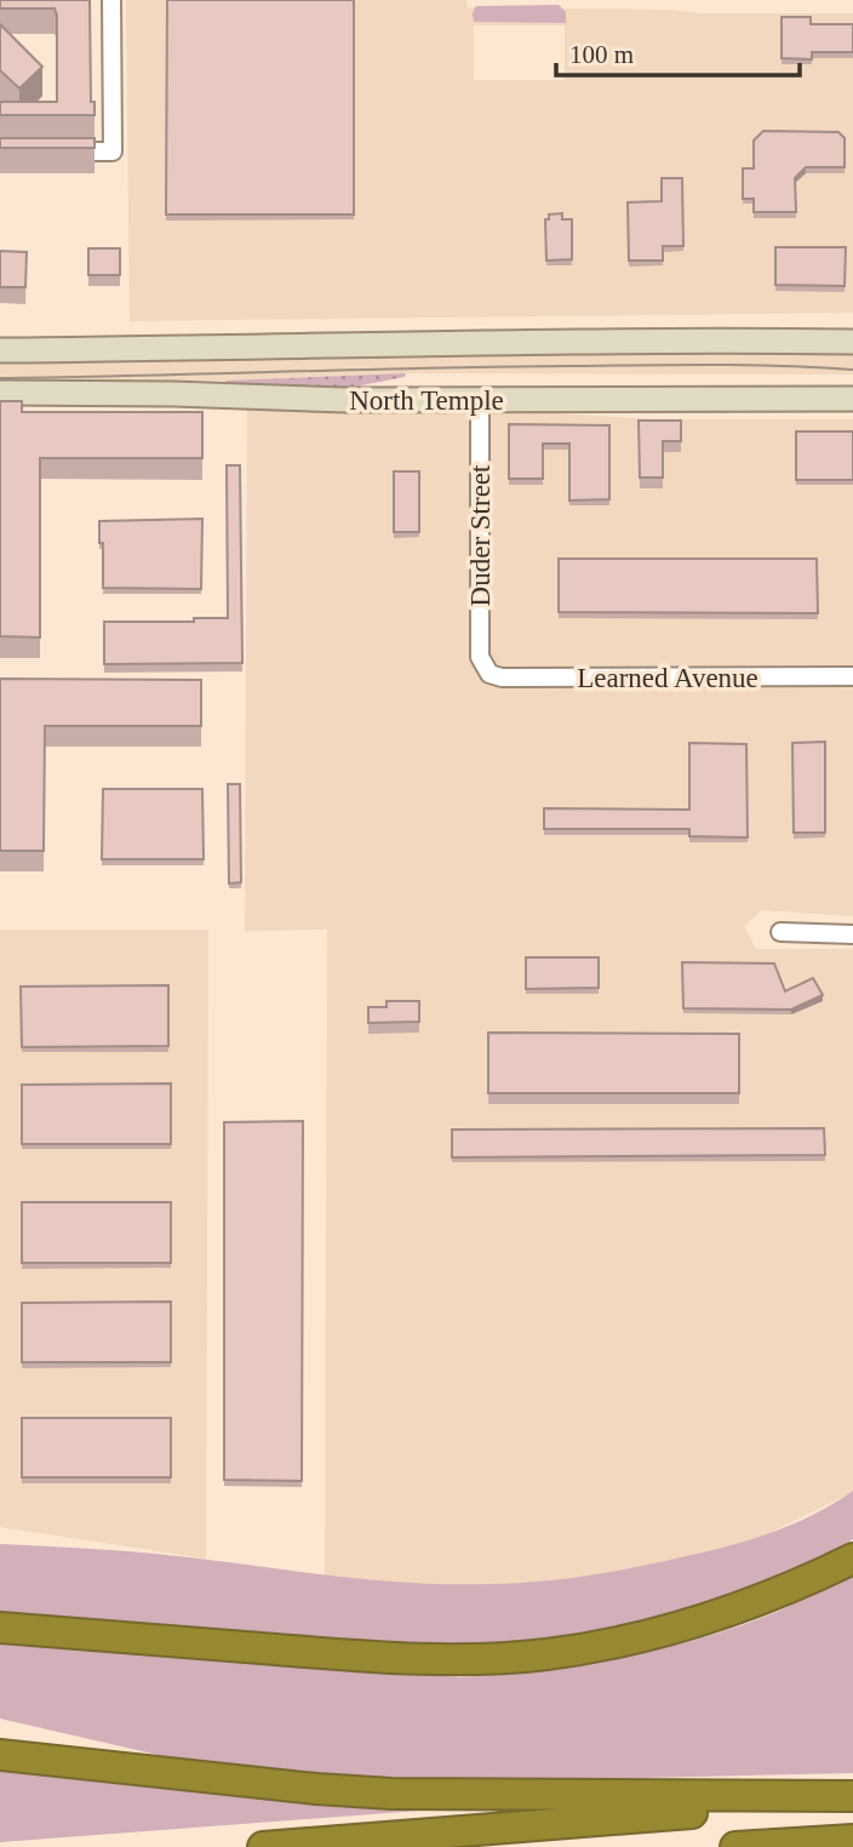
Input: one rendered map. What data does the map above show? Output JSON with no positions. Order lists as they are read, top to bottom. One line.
{"streets":{"main road":["North Temple"],"street":["Duder Street","Learned Avenue"]},"crossings":[["North Temple","Duder Street"],["Duder Street","Learned Avenue"]],"scale_bar":"100 m"}
